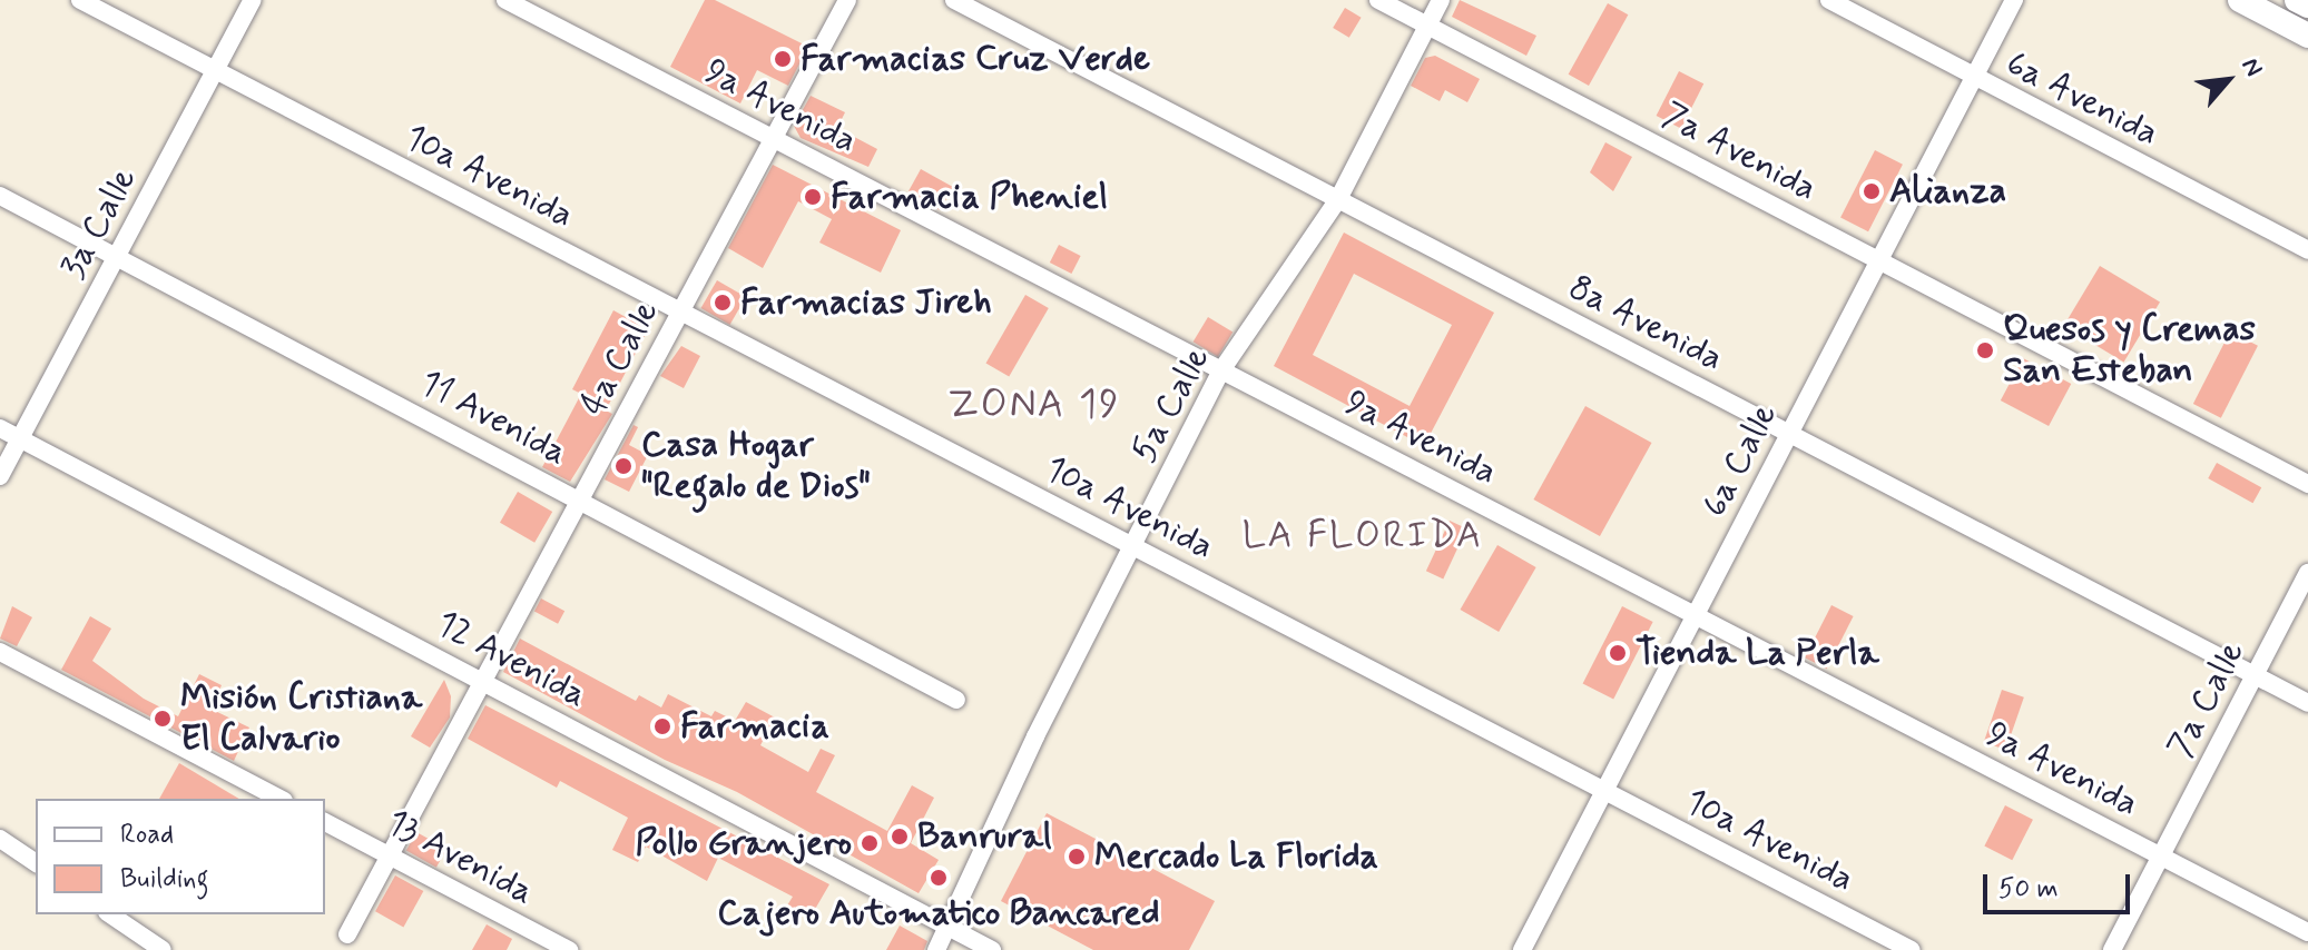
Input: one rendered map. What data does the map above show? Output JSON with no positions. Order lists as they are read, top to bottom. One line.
{"streets":{"street":["6a Avenida","9a Avenida","7a Avenida","10a Avenida","3a Calle","8a Avenida","4a Calle","5a Calle","11 Avenida","6a Calle","12 Avenida","7a Calle","13 Avenida"]},"crossings":[["6a Avenida","6a Calle"],["9a Avenida","4a Calle"],["9a Avenida","5a Calle"],["9a Avenida","6a Calle"],["9a Avenida","7a Calle"],["7a Avenida","5a Calle"],["7a Avenida","6a Calle"],["10a Avenida","3a Calle"],["10a Avenida","4a Calle"],["10a Avenida","5a Calle"],["10a Avenida","6a Calle"],["3a Calle","11 Avenida"],["3a Calle","12 Avenida"],["8a Avenida","5a Calle"],["8a Avenida","6a Calle"],["8a Avenida","7a Calle"],["4a Calle","11 Avenida"],["4a Calle","12 Avenida"],["4a Calle","13 Avenida"],["5a Calle","12 Avenida"]],"districts":["ZONA 19","LA FLORIDA"],"places":["Farmacias Cruz Verde","Alianza","Farmacia Pheniel","Farmacias Jireh","Quesos y Cremas San Esteban","Casa Hogar \"Regalo de Dios\"","Tienda La Perla","Misión Cristiana El Calvario","Farmacia","Banrural","Pollo Granjero","Mercado La Florida","Cajero Automatico Bancared"],"legend":["Road","Building"],"scale_bar":"50 m","north":"top right"}
